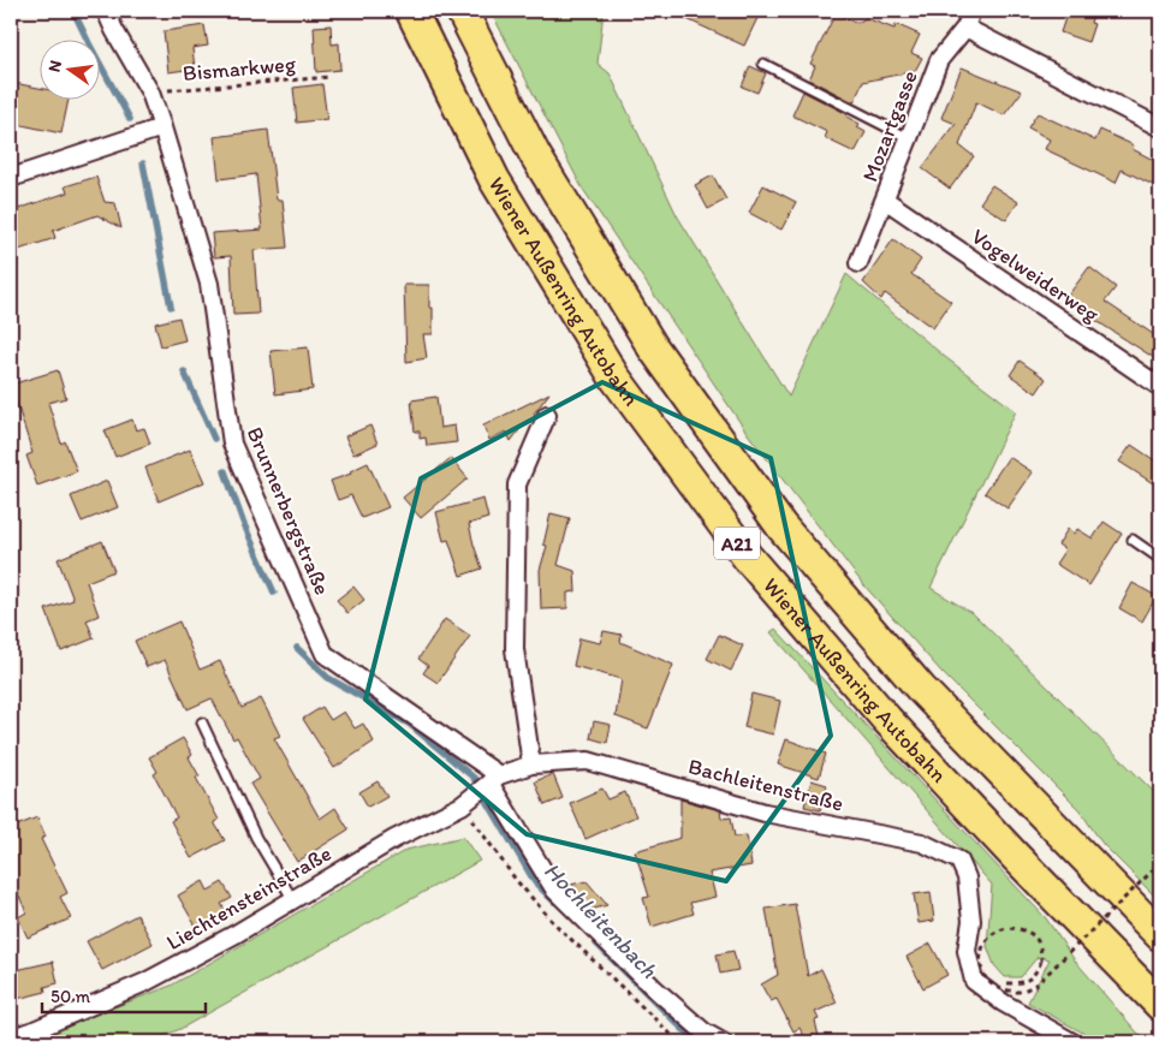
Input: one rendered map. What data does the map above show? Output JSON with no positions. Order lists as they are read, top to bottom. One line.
{"streets":{"highway":["Wiener Außenring Autobahn","A21"],"street":["Mozartgasse","Vogelweiderweg","Brunnerbergstraße","Bachleitenstraße","Liechtensteinstraße"],"path":["Bismarkweg"]},"crossings":[["Bismarkweg","Brunnerbergstraße"],["Mozartgasse","Vogelweiderweg"],["Brunnerbergstraße","Bachleitenstraße"],["Brunnerbergstraße","Liechtensteinstraße"],["Bachleitenstraße","Liechtensteinstraße"]],"water":["Hochleitenbach"],"scale_bar":"50 m","north":"left"}
